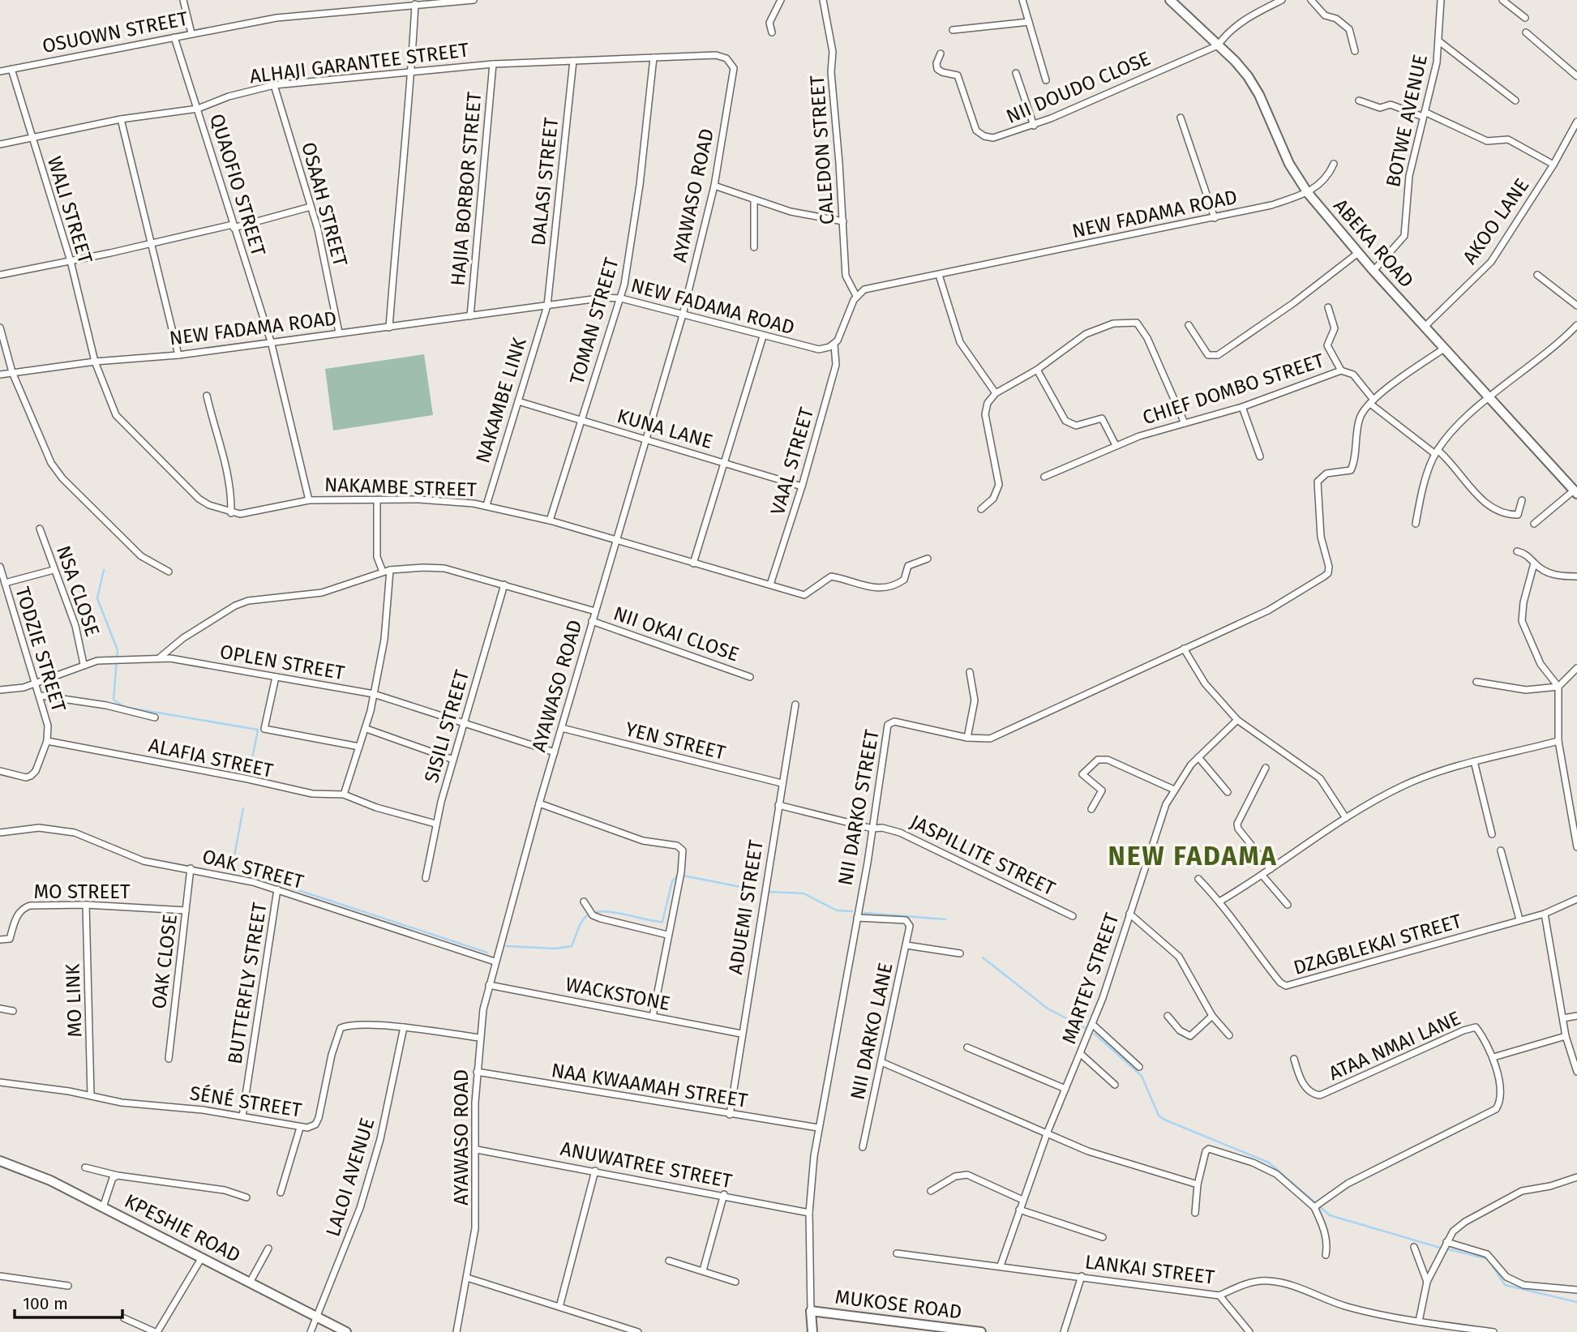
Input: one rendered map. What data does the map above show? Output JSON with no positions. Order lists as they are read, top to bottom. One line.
{"streets":{"street":["OSUOWN STREET","ALHAJI GARANTEE STREET","NII DOUDO CLOSE","BOTWE AVENUE","CALEDON STREET","DALASI STREET","QUAOFIO STREET","HAJIA BORBOR STREET","AYAWASO ROAD","OSAAH STREET","WALI STREET","NEW FADAMA ROAD","AKOO LANE","ABEKA ROAD","TOMAN STREET","CHIEF DOMBO STREET","NAKAMBE LINK","KUNA LANE","VAAL STREET","NAKAMBE STREET","NSA CLOSE","NII OKAI CLOSE","TODZIE STREET","OPLEN STREET","SISILI STREET","YEN STREET","ALAFIA STREET","NII DARKO STREET","JASPILLITE STREET","OAK STREET","MO STREET","ADUEMI STREET","DZAGBLEKAI STREET","OAK CLOSE","MARTEY STREET","BUTTERFLY STREET","WACKSTONE","MO LINK","NII DARKO LANE","ATAA NMAI LANE","NAA KWAAMAH STREET","SÉNÉ STREET","ANUWATREE STREET","LALOI AVENUE","KPESHIE ROAD","LANKAI STREET","MUKOSE ROAD"]},"crossings":[["OSUOWN STREET","QUAOFIO STREET"],["OSUOWN STREET","WALI STREET"],["ALHAJI GARANTEE STREET","DALASI STREET"],["ALHAJI GARANTEE STREET","QUAOFIO STREET"],["ALHAJI GARANTEE STREET","HAJIA BORBOR STREET"],["ALHAJI GARANTEE STREET","AYAWASO ROAD"],["ALHAJI GARANTEE STREET","OSAAH STREET"],["ALHAJI GARANTEE STREET","WALI STREET"],["ALHAJI GARANTEE STREET","TOMAN STREET"],["NII DOUDO CLOSE","ABEKA ROAD"],["BOTWE AVENUE","ABEKA ROAD"],["CALEDON STREET","NEW FADAMA ROAD"],["DALASI STREET","NEW FADAMA ROAD"],["DALASI STREET","NAKAMBE LINK"],["QUAOFIO STREET","NEW FADAMA ROAD"],["QUAOFIO STREET","NAKAMBE STREET"],["HAJIA BORBOR STREET","NEW FADAMA ROAD"],["AYAWASO ROAD","NEW FADAMA ROAD"],["AYAWASO ROAD","KUNA LANE"],["AYAWASO ROAD","NAKAMBE STREET"],["AYAWASO ROAD","NII OKAI CLOSE"],["AYAWASO ROAD","OPLEN STREET"],["AYAWASO ROAD","YEN STREET"],["AYAWASO ROAD","OAK STREET"],["AYAWASO ROAD","WACKSTONE"],["AYAWASO ROAD","NAA KWAAMAH STREET"],["AYAWASO ROAD","SÉNÉ STREET"],["AYAWASO ROAD","ANUWATREE STREET"],["OSAAH STREET","NEW FADAMA ROAD"],["WALI STREET","NEW FADAMA ROAD"],["WALI STREET","NAKAMBE STREET"],["NEW FADAMA ROAD","ABEKA ROAD"],["NEW FADAMA ROAD","TOMAN STREET"],["NEW FADAMA ROAD","NAKAMBE LINK"],["NEW FADAMA ROAD","VAAL STREET"],["NEW FADAMA ROAD","NAKAMBE STREET"],["AKOO LANE","ABEKA ROAD"],["TOMAN STREET","KUNA LANE"],["TOMAN STREET","NAKAMBE STREET"],["CHIEF DOMBO STREET","NII DARKO STREET"],["NAKAMBE LINK","KUNA LANE"],["NAKAMBE LINK","NAKAMBE STREET"],["KUNA LANE","VAAL STREET"],["VAAL STREET","NAKAMBE STREET"],["NSA CLOSE","OPLEN STREET"],["TODZIE STREET","OPLEN STREET"],["TODZIE STREET","ALAFIA STREET"],["OPLEN STREET","SISILI STREET"],["SISILI STREET","ALAFIA STREET"],["YEN STREET","ADUEMI STREET"],["NII DARKO STREET","JASPILLITE STREET"],["NII DARKO STREET","NII DARKO LANE"],["NII DARKO STREET","NAA KWAAMAH STREET"],["NII DARKO STREET","ANUWATREE STREET"],["NII DARKO STREET","MUKOSE ROAD"],["JASPILLITE STREET","ADUEMI STREET"],["OAK STREET","OAK CLOSE"],["OAK STREET","BUTTERFLY STREET"],["MO STREET","OAK CLOSE"],["MO STREET","MO LINK"],["ADUEMI STREET","WACKSTONE"],["ADUEMI STREET","NAA KWAAMAH STREET"],["MARTEY STREET","LANKAI STREET"],["BUTTERFLY STREET","SÉNÉ STREET"],["MO LINK","SÉNÉ STREET"],["SÉNÉ STREET","LALOI AVENUE"],["LALOI AVENUE","KPESHIE ROAD"]],"districts":["NEW FADAMA"],"scale_bar":"100 m"}
